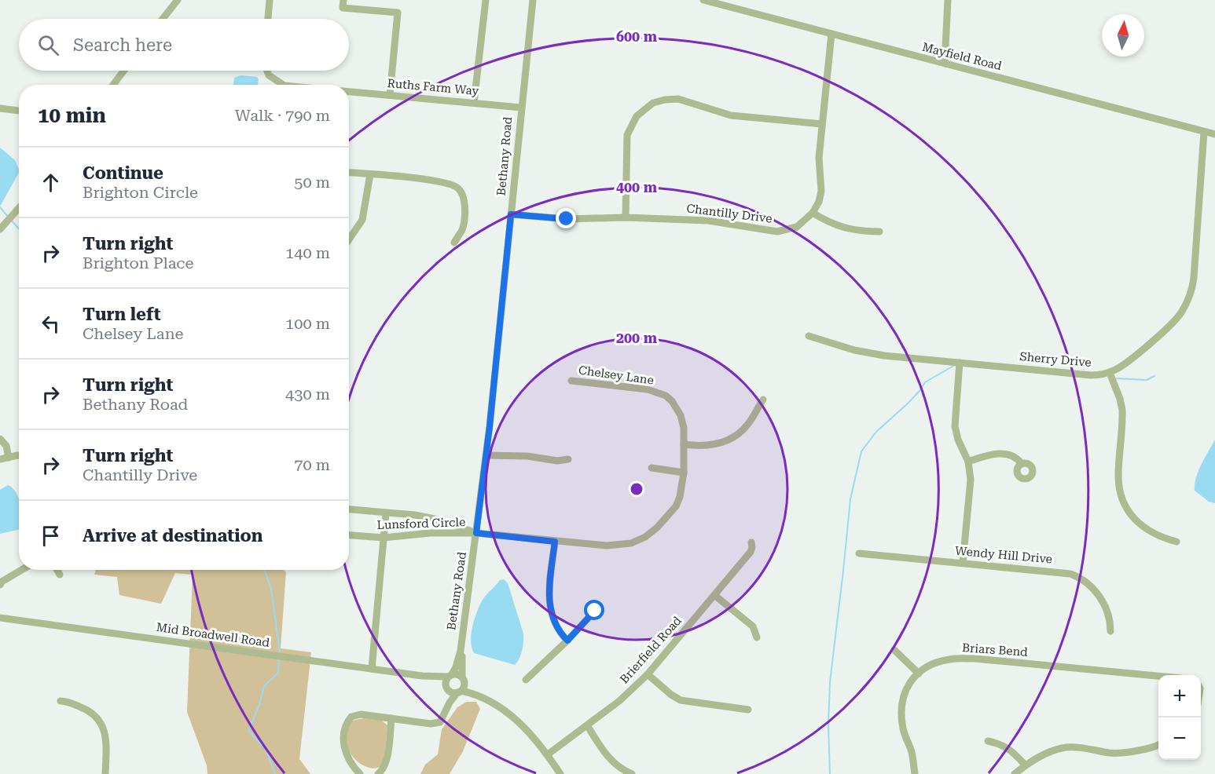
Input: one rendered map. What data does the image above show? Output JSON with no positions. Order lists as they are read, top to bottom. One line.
{"streets":{"street":["Mayfield Road","Ruths Farm Way","Bethany Road","Chantilly Drive","Sherry Drive","Chelsey Lane","Lunsford Circle","Wendy Hill Drive","Mid Broadwell Road","Brierfield Road","Briars Bend"]},"crossings":[["Mayfield Road","Sherry Drive"],["Ruths Farm Way","Bethany Road"],["Bethany Road","Chantilly Drive"],["Bethany Road","Chelsey Lane"],["Bethany Road","Lunsford Circle"],["Bethany Road","Mid Broadwell Road"],["Chelsey Lane","Lunsford Circle"]],"north":"top","page":{"search":"Search here","heading":["10 min","Walk · 790 m"],"list":[["Continue","Brighton Circle","50 m"],["Turn right","Brighton Place","140 m"],["Turn left","Chelsey Lane","100 m"],["Turn right","Bethany Road","430 m"],["Turn right","Chantilly Drive","70 m"],"Arrive at destination"],"map_buttons":["+","−"]},"rings":["600 m","400 m","200 m"]}
